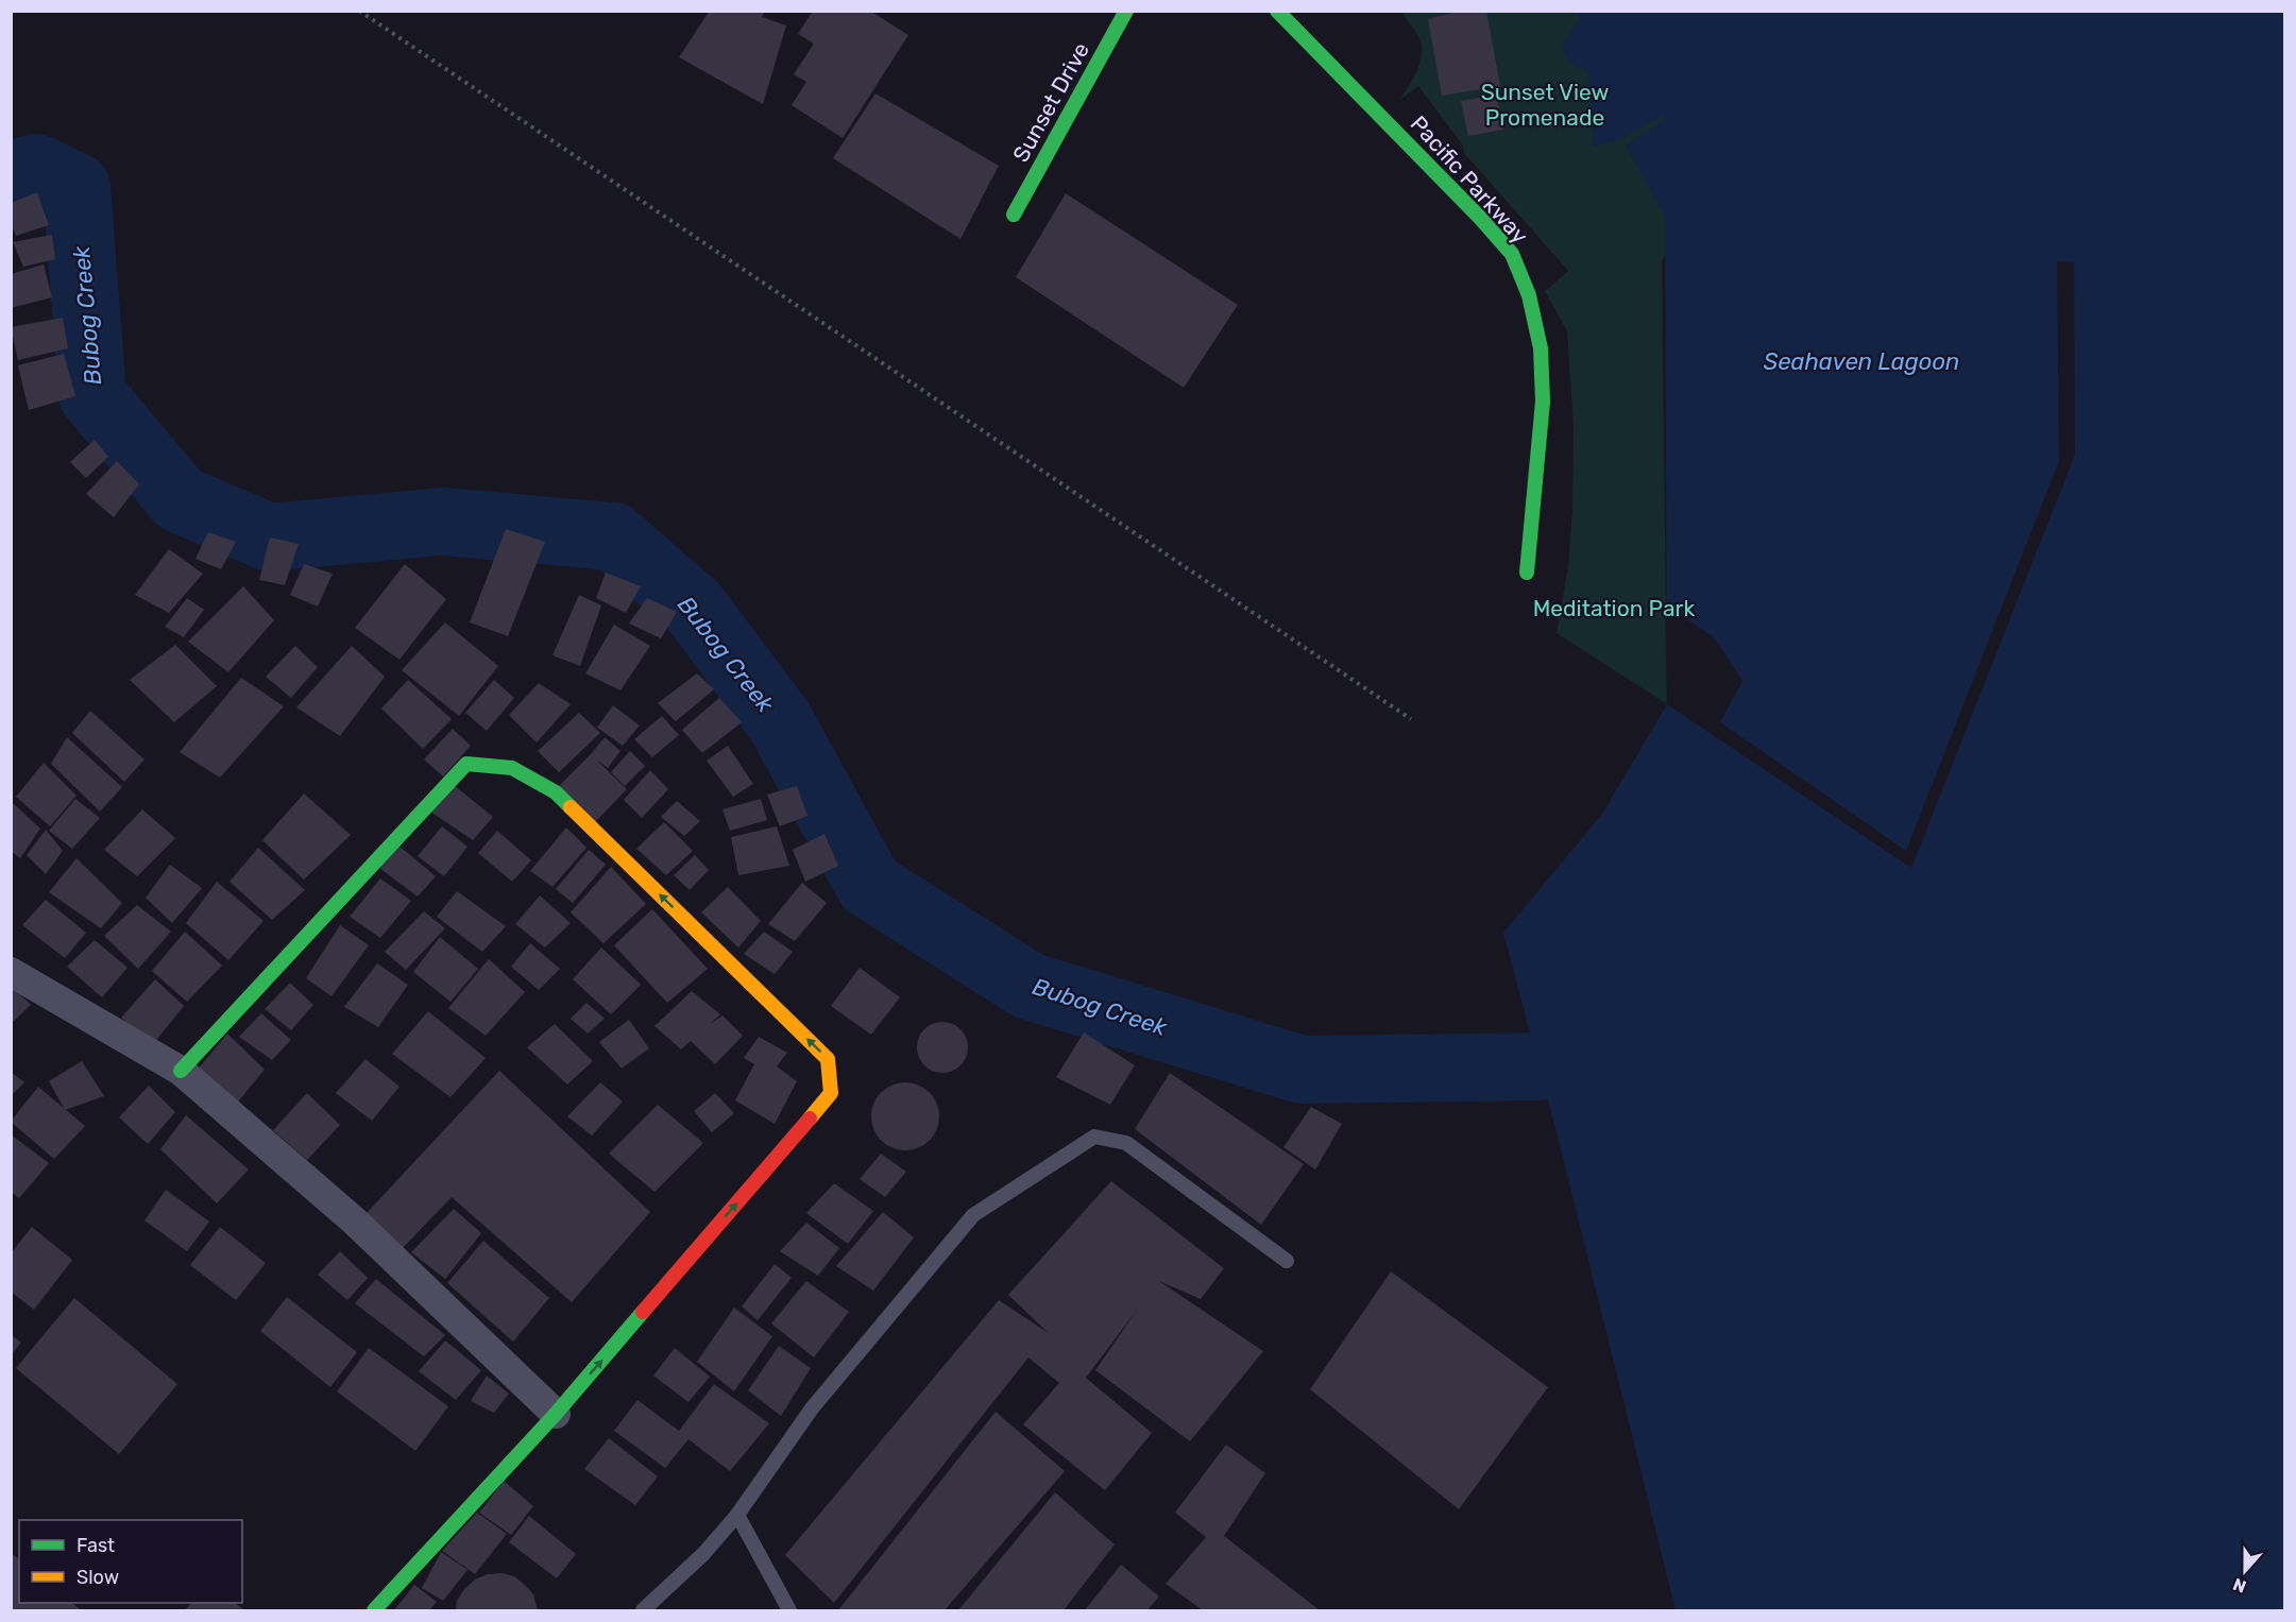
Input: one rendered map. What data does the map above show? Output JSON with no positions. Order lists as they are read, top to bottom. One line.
{"streets":{"street":["Sunset Drive","Pacific Parkway"]},"water":["Bubog Creek","Seahaven Lagoon"],"parks":["Sunset View Promenade","Meditation Park"],"legend":["Fast","Slow"],"north":"bottom"}
